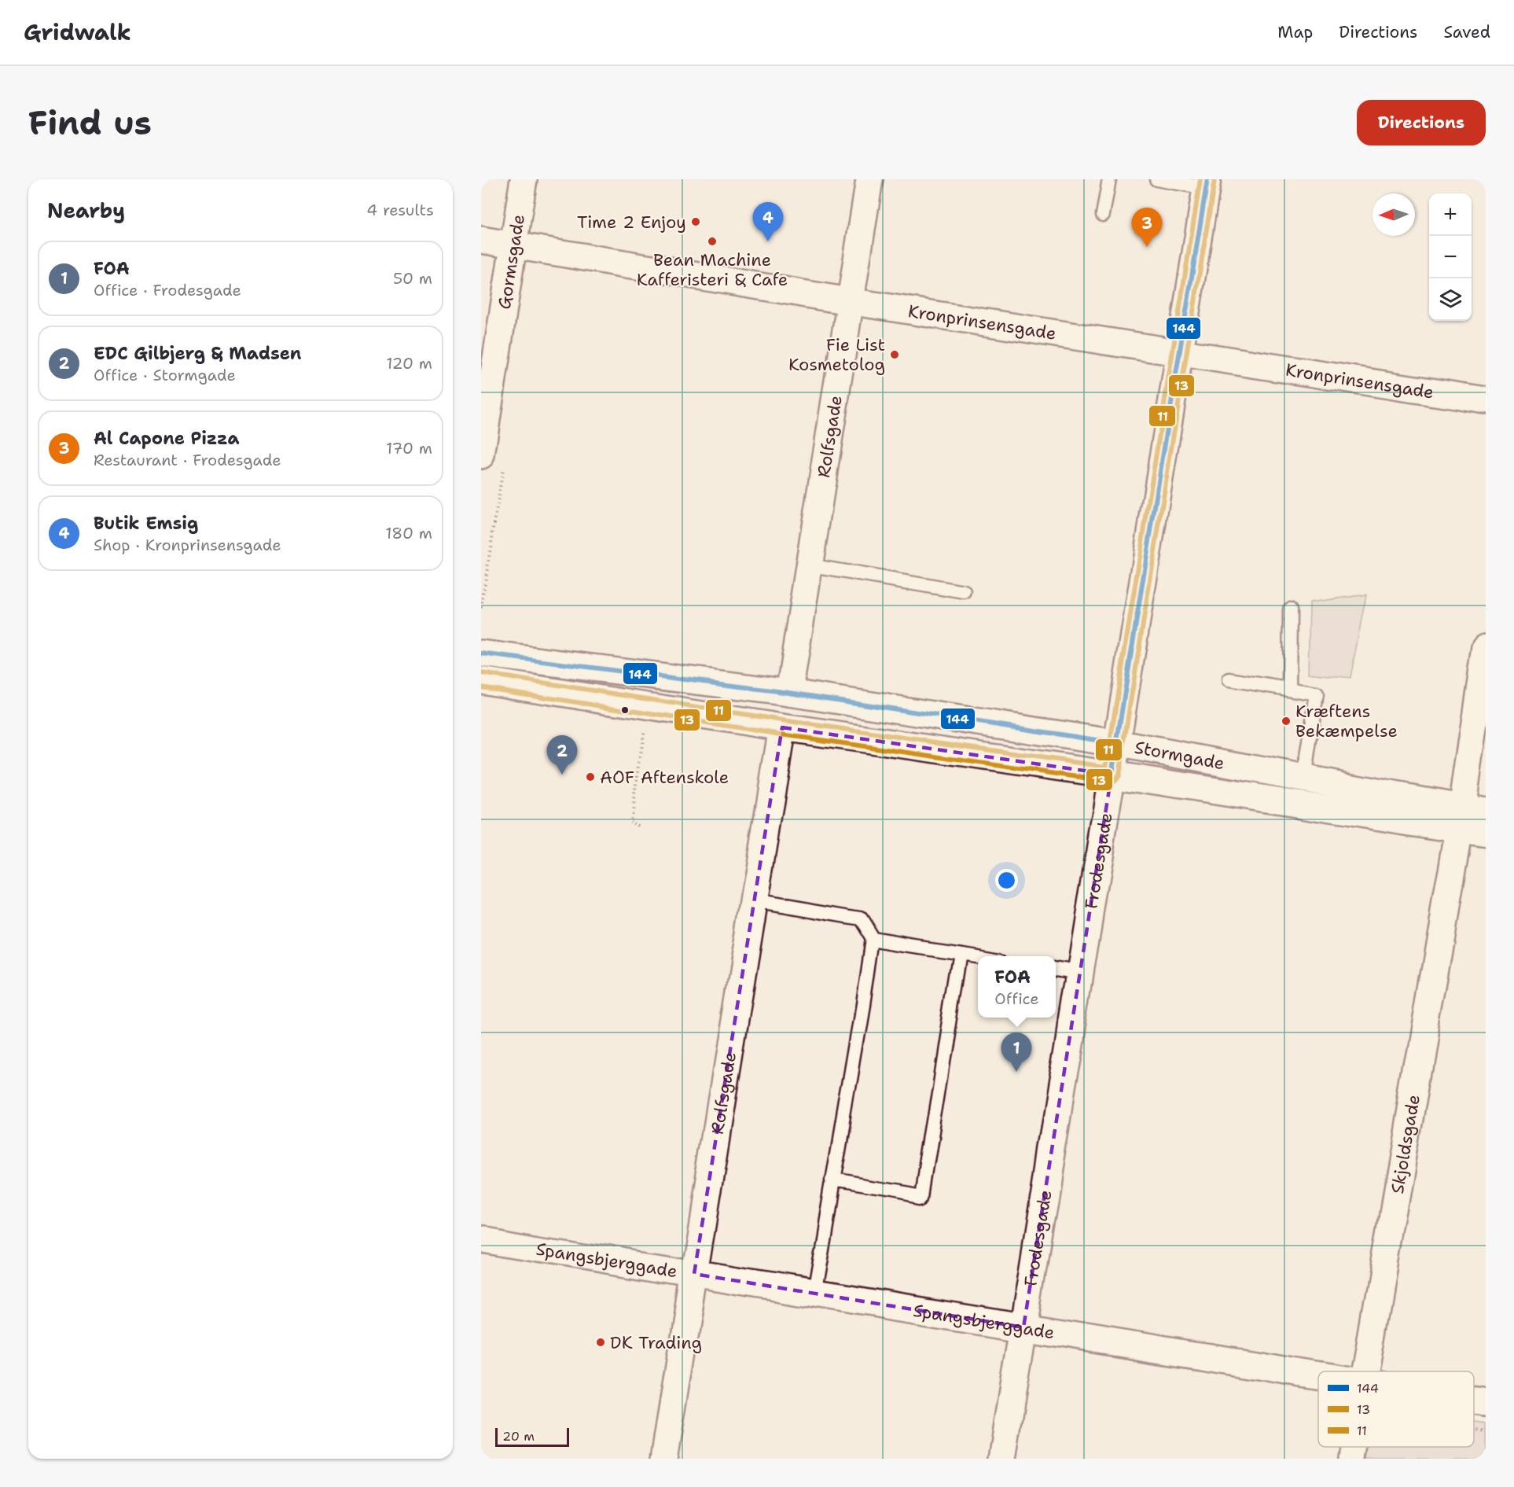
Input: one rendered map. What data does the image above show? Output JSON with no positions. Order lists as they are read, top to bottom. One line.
{"streets":{"street":["Gormsgade","Kronprinsensgade","Rolfsgade","Stormgade","Frodesgade","Skjoldsgade","Spangsbjerggade"]},"crossings":[["Gormsgade","Kronprinsensgade"],["Kronprinsensgade","Rolfsgade"],["Kronprinsensgade","Frodesgade"],["Rolfsgade","Stormgade"],["Rolfsgade","Spangsbjerggade"],["Stormgade","Frodesgade"],["Stormgade","Skjoldsgade"],["Frodesgade","Spangsbjerggade"]],"places":["Time 2 Enjoy","Bean Machine Kafferisteri & Cafe","Fie List Kosmetolog","Kræftens Bekæmpelse","AOF Aftenskole","DK Trading"],"lines":["transit line 144","transit line 11","transit line 13"],"legend":["144","13","11"],"scale_bar":"20 m","north":"left","page":{"header":"Gridwalk","nav":["Map","Directions","Saved"],"buttons":"Directions","title":"Find us","heading":["Nearby","4 results"],"map_buttons":["+","−"],"pins":["4","3","2","1"],"list":[{"mark":"1","name":"FOA","note":"Office · Frodesgade","value":"50 m"},{"mark":"2","name":"EDC Gilbjerg & Madsen","note":"Office · Stormgade","value":"120 m"},{"mark":"3","name":"Al Capone Pizza","note":"Restaurant · Frodesgade","value":"170 m"},{"mark":"4","name":"Butik Emsig","note":"Shop · Kronprinsensgade","value":"180 m"}],"popup":["FOA","Office"],"scale":"20 m"}}
